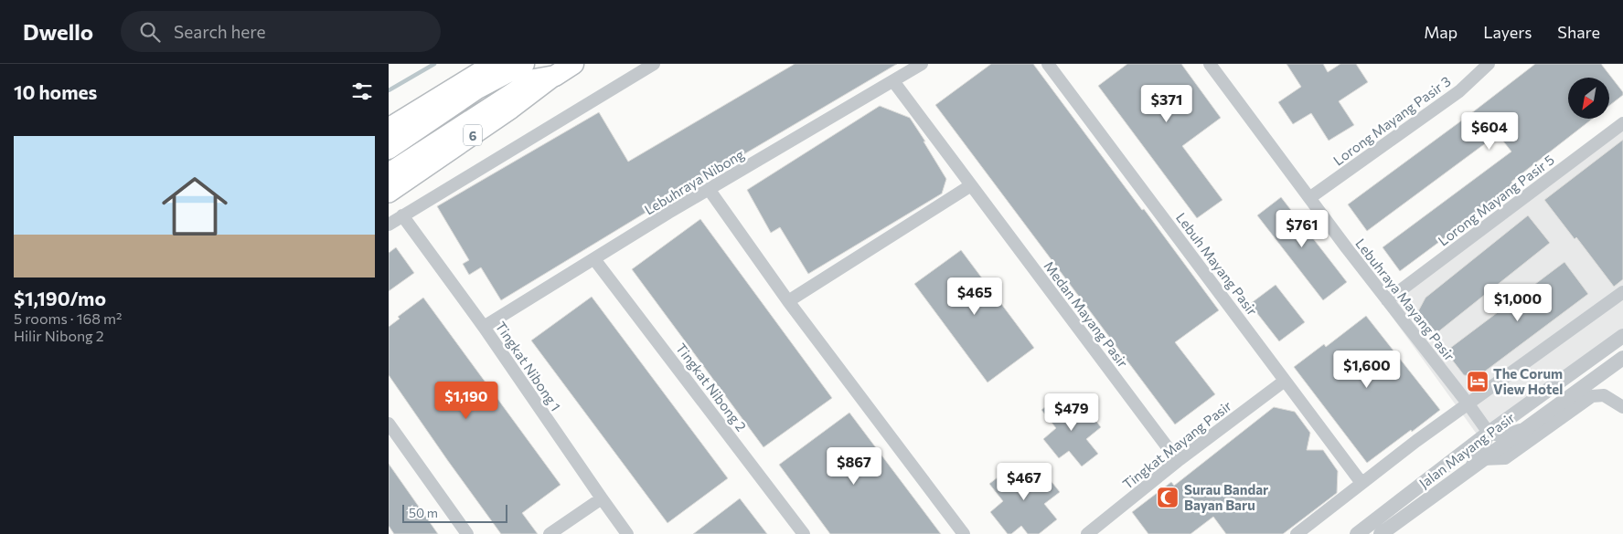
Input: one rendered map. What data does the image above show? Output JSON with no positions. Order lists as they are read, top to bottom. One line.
{"streets":{"highway":["6"],"street":["Lorong Mayang Pasir 3","Lebuhraya Nibong","Lorong Mayang Pasir 5","Lebuh Mayang Pasir","Lebuhraya Mayang Pasir","Medan Mayang Pasir","Tingkat Nibong 1","Tingkat Nibong 2","Tingkat Mayang Pasir","Jalan Mayang Pasir"]},"crossings":[["Lorong Mayang Pasir 3","Lebuhraya Mayang Pasir"],["Lebuhraya Nibong","Medan Mayang Pasir"],["Lebuhraya Nibong","Tingkat Nibong 1"],["Lebuhraya Nibong","Tingkat Nibong 2"],["Lorong Mayang Pasir 5","Lebuhraya Mayang Pasir"],["Lebuh Mayang Pasir","Tingkat Mayang Pasir"],["Lebuhraya Mayang Pasir","Jalan Mayang Pasir"],["Medan Mayang Pasir","Tingkat Mayang Pasir"]],"places":{"hotel":["The Corum View Hotel"],"mosque":["Surau Bandar Bayan Baru"]},"scale_bar":"50 m","north":"bottom left","page":{"header":"Dwello","search":"Search here","nav":["Map","Layers","Share"],"heading":"10 homes","price":["$371","$604","$761","$465","$1,000","$1,600","$1,190","$479","$867","$467"],"list":[{"name":"$1,190/mo","note":"5 rooms · 168 m² · Hilir Nibong 2"}],"scale":"50 m"}}
